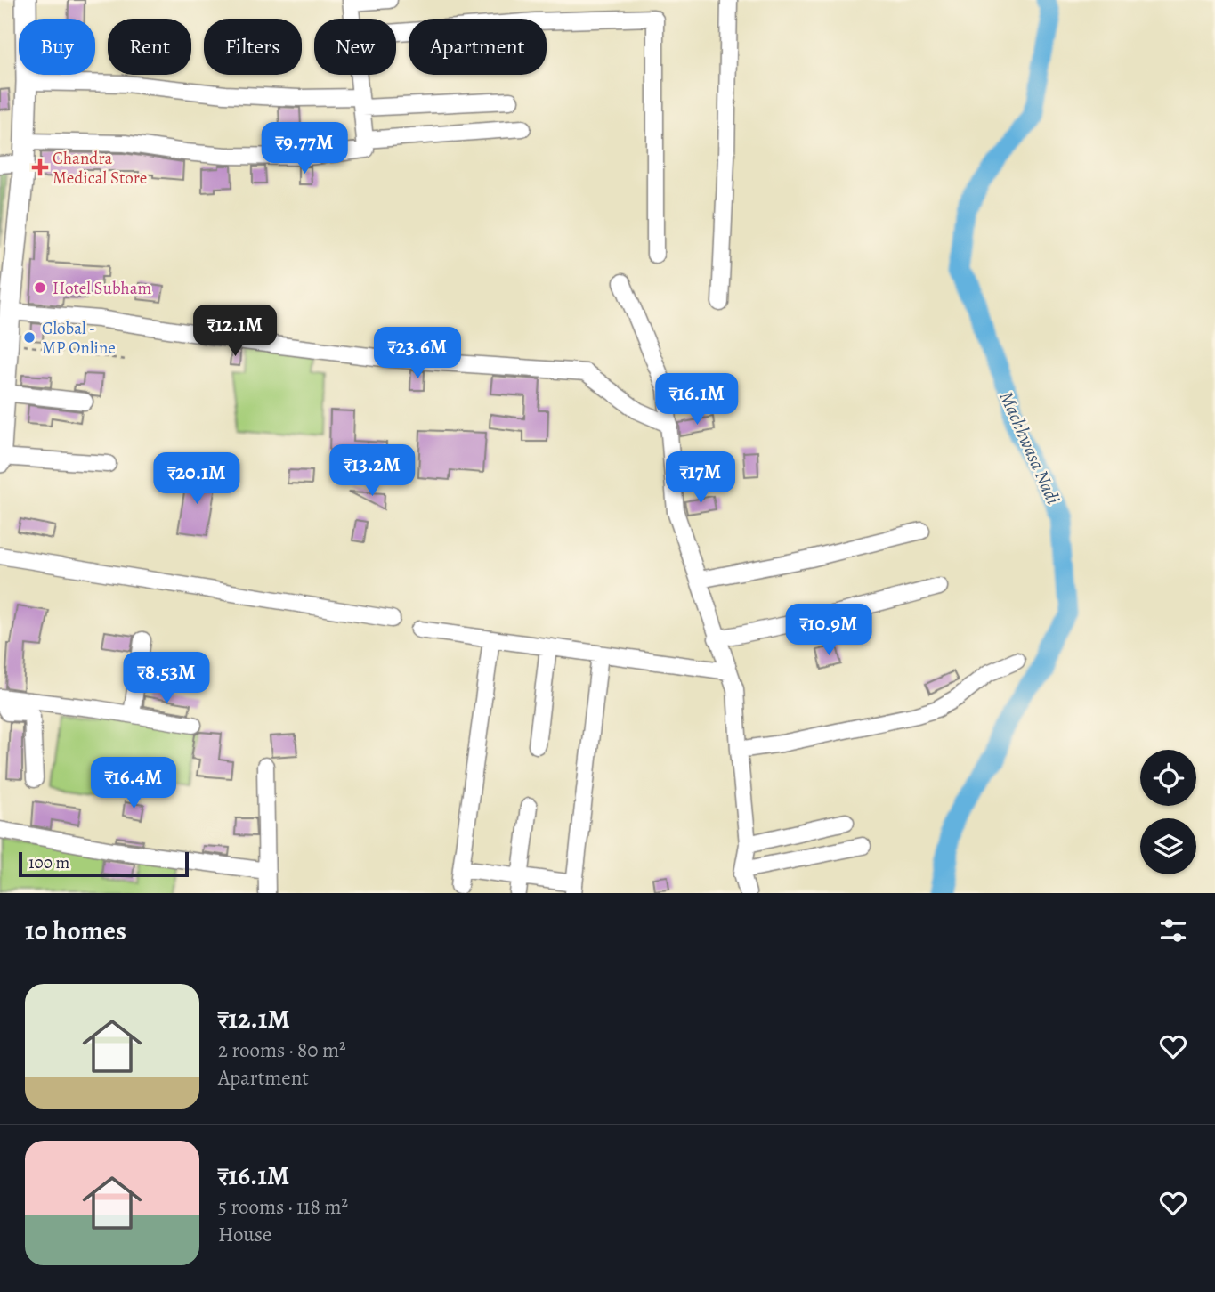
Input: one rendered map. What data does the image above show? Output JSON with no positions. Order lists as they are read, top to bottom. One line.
{"water":["Machhwasa Nadi"],"places":{"health":["Chandra Medical Store"],"other":["Hotel Subham","Global - MP Online"]},"scale_bar":"100 m","page":{"chip":["Buy","Rent","Filters","New","Apartment"],"price":["₹9.77M","₹12.1M","₹23.6M","₹16.1M","₹13.2M","₹17M","₹20.1M","₹10.9M","₹8.53M","₹16.4M"],"scale":"100 m","heading":"10 homes","list":[{"name":"₹12.1M","note":"2 rooms · 80 m² · Apartment"},{"name":"₹16.1M","note":"5 rooms · 118 m² · House"}]}}
